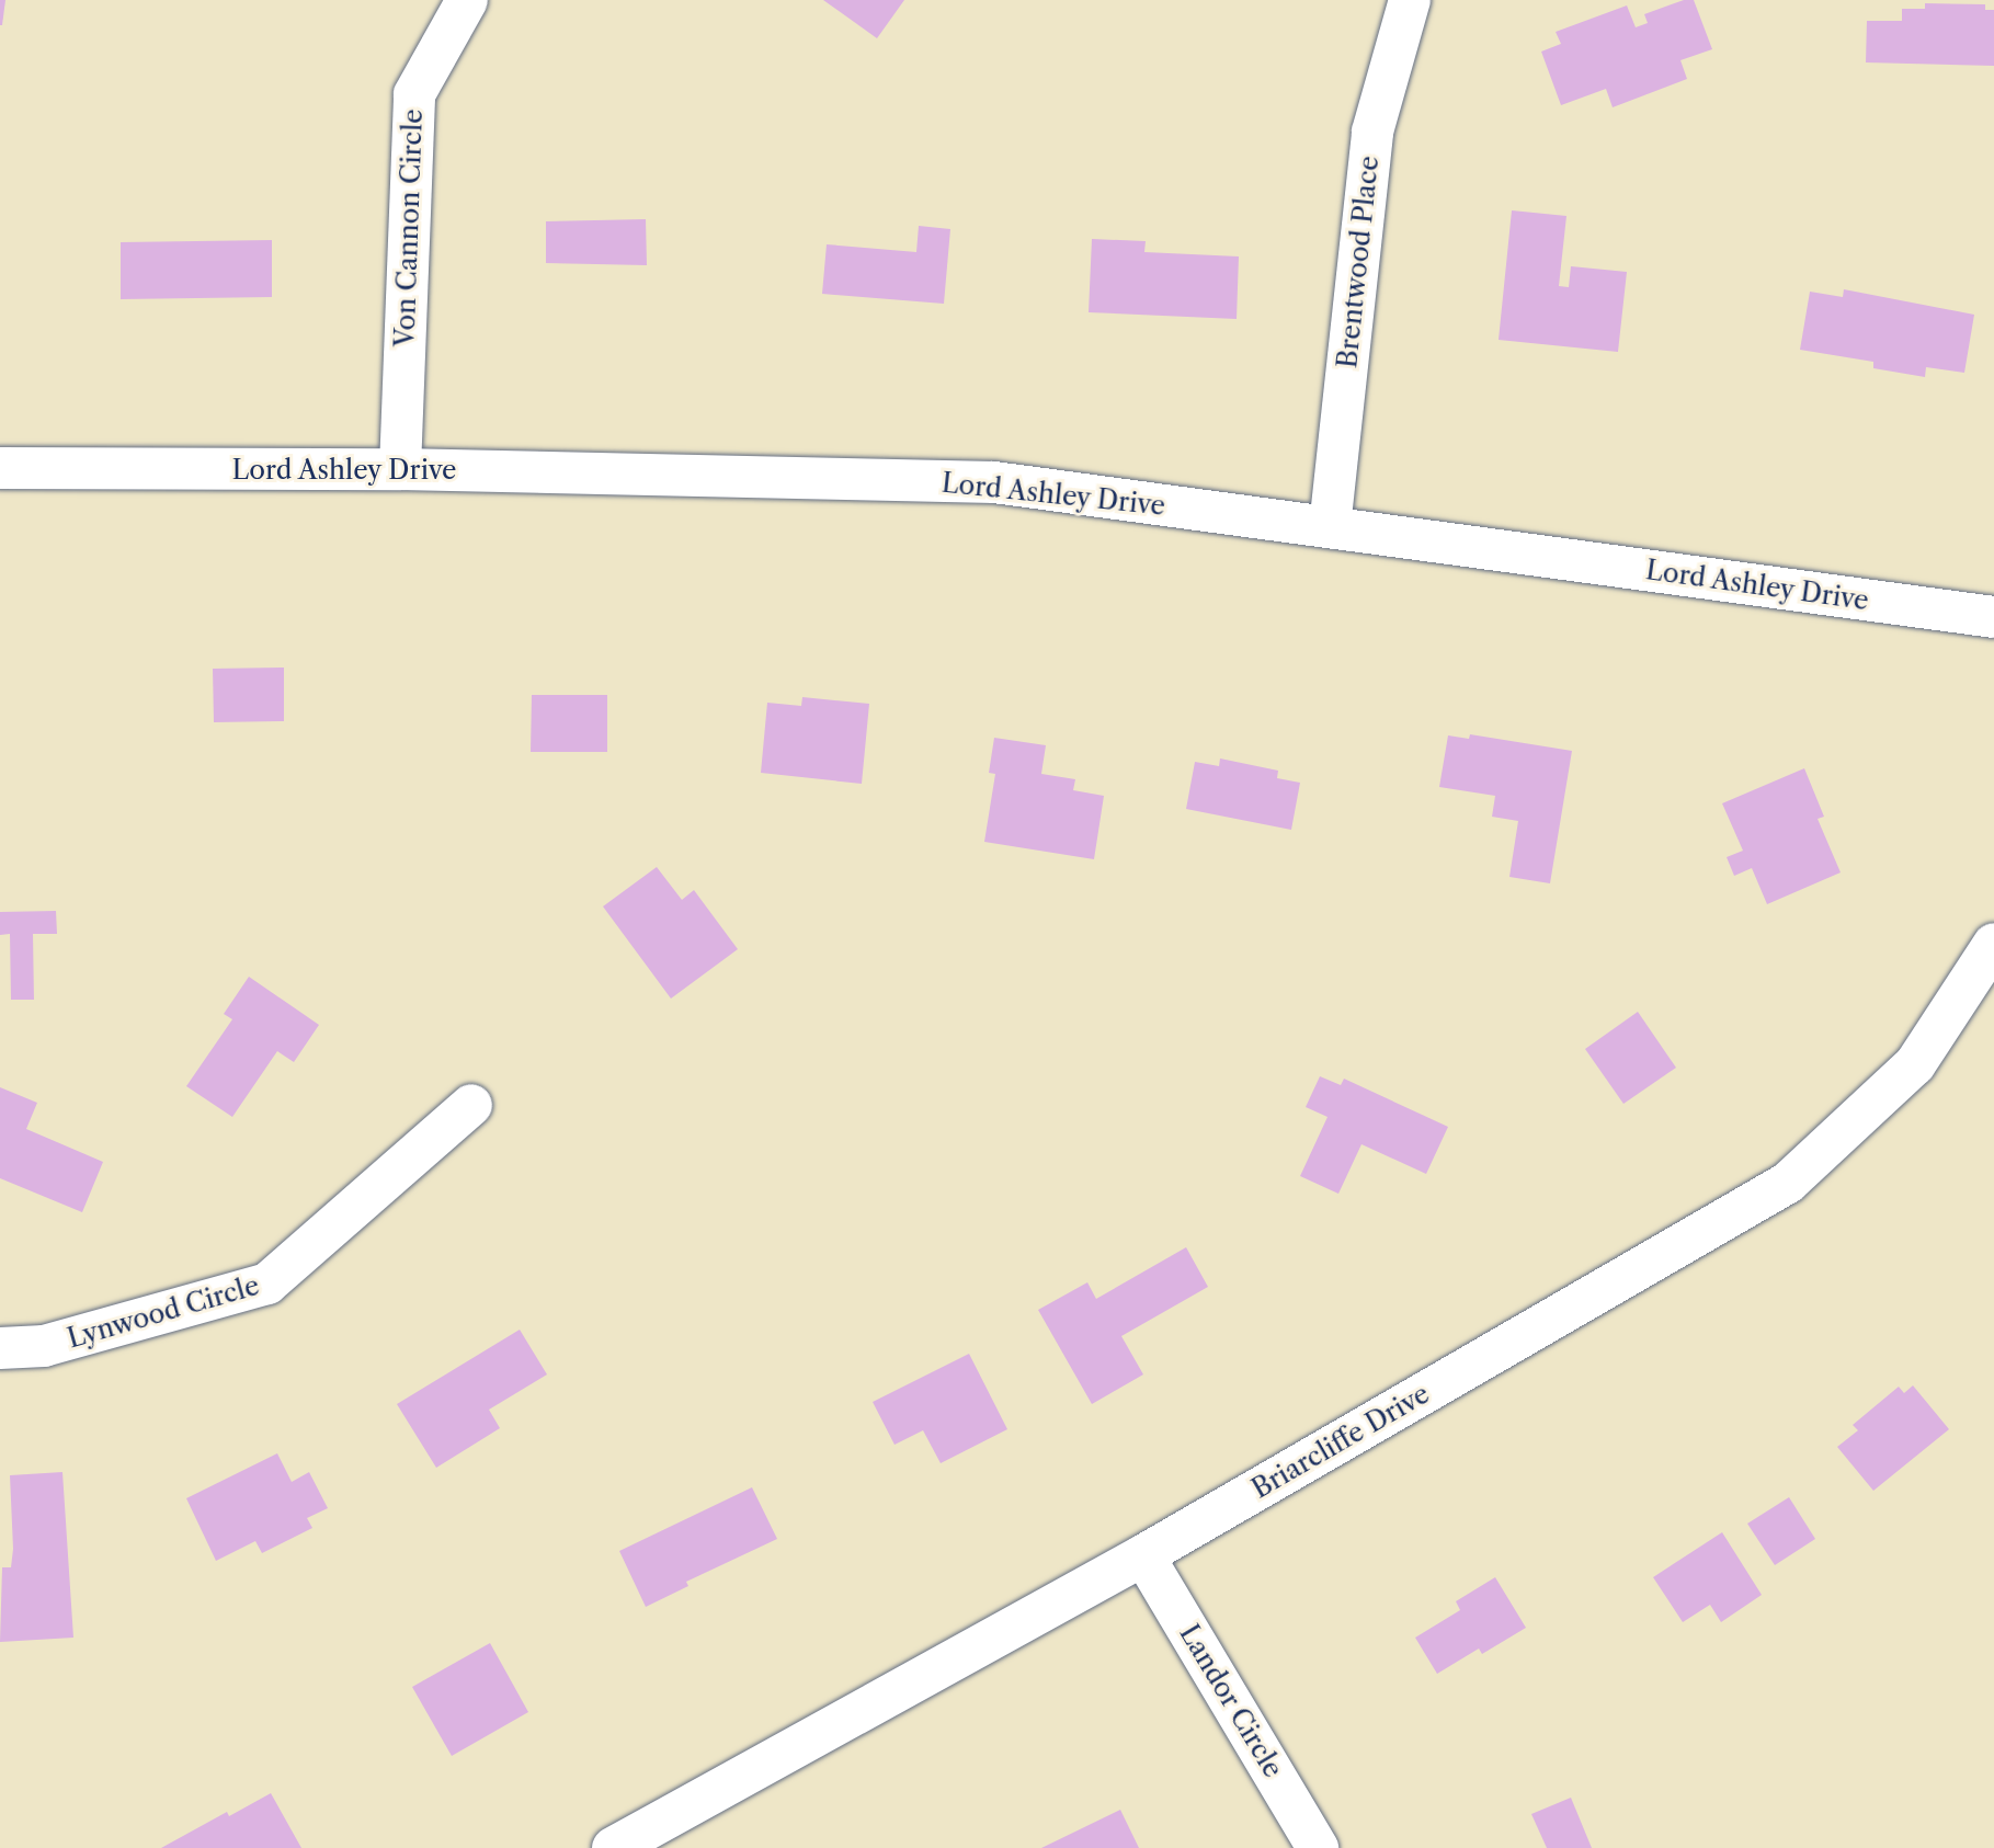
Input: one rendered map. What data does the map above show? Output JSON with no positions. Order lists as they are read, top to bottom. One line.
{"streets":{"street":["Von Cannon Circle","Brentwood Place","Lord Ashley Drive","Lynwood Circle","Briarcliffe Drive","Landor Circle"]},"crossings":[["Von Cannon Circle","Lord Ashley Drive"],["Brentwood Place","Lord Ashley Drive"],["Briarcliffe Drive","Landor Circle"]]}
